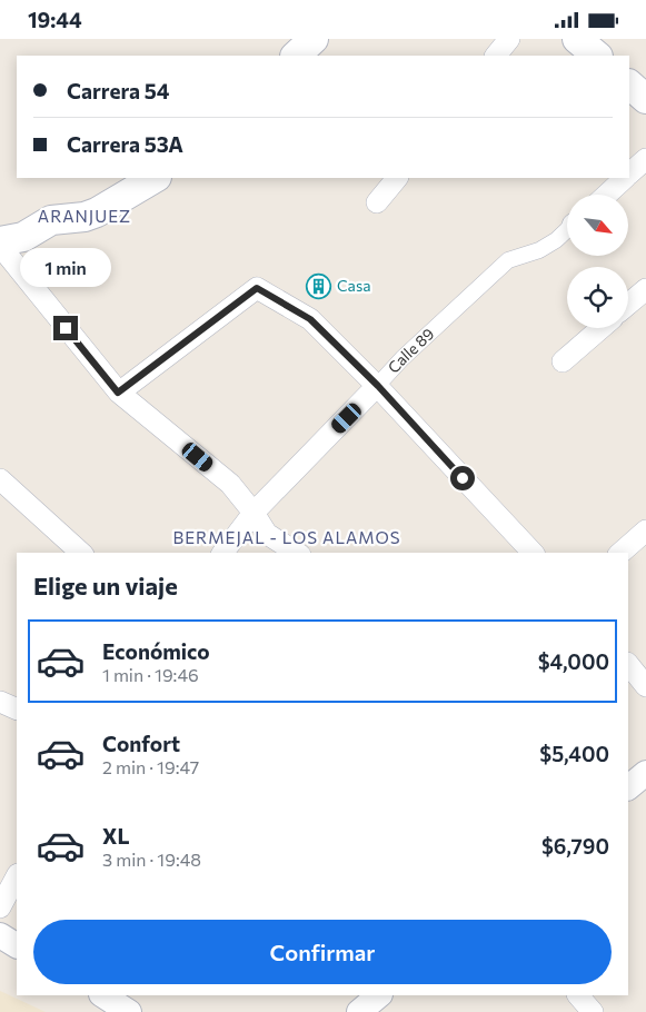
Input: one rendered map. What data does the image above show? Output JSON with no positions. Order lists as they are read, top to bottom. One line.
{"streets":{"street":["Calle 89"]},"districts":["ARANJUEZ","BERMEJAL - LOS ALAMOS"],"places":{"building":["Casa"]},"north":"bottom right","page":{"status":"19:44","banner":["Carrera 54","Carrera 53A"],"bubble":"1 min","heading":"Elige un viaje","list":[{"name":"Económico","note":"1 min · 19:46","value":"$4,000"},{"name":"Confort","note":"2 min · 19:47","value":"$5,400"},{"name":"XL","note":"3 min · 19:48","value":"$6,790"}],"buttons":"Confirmar"}}
